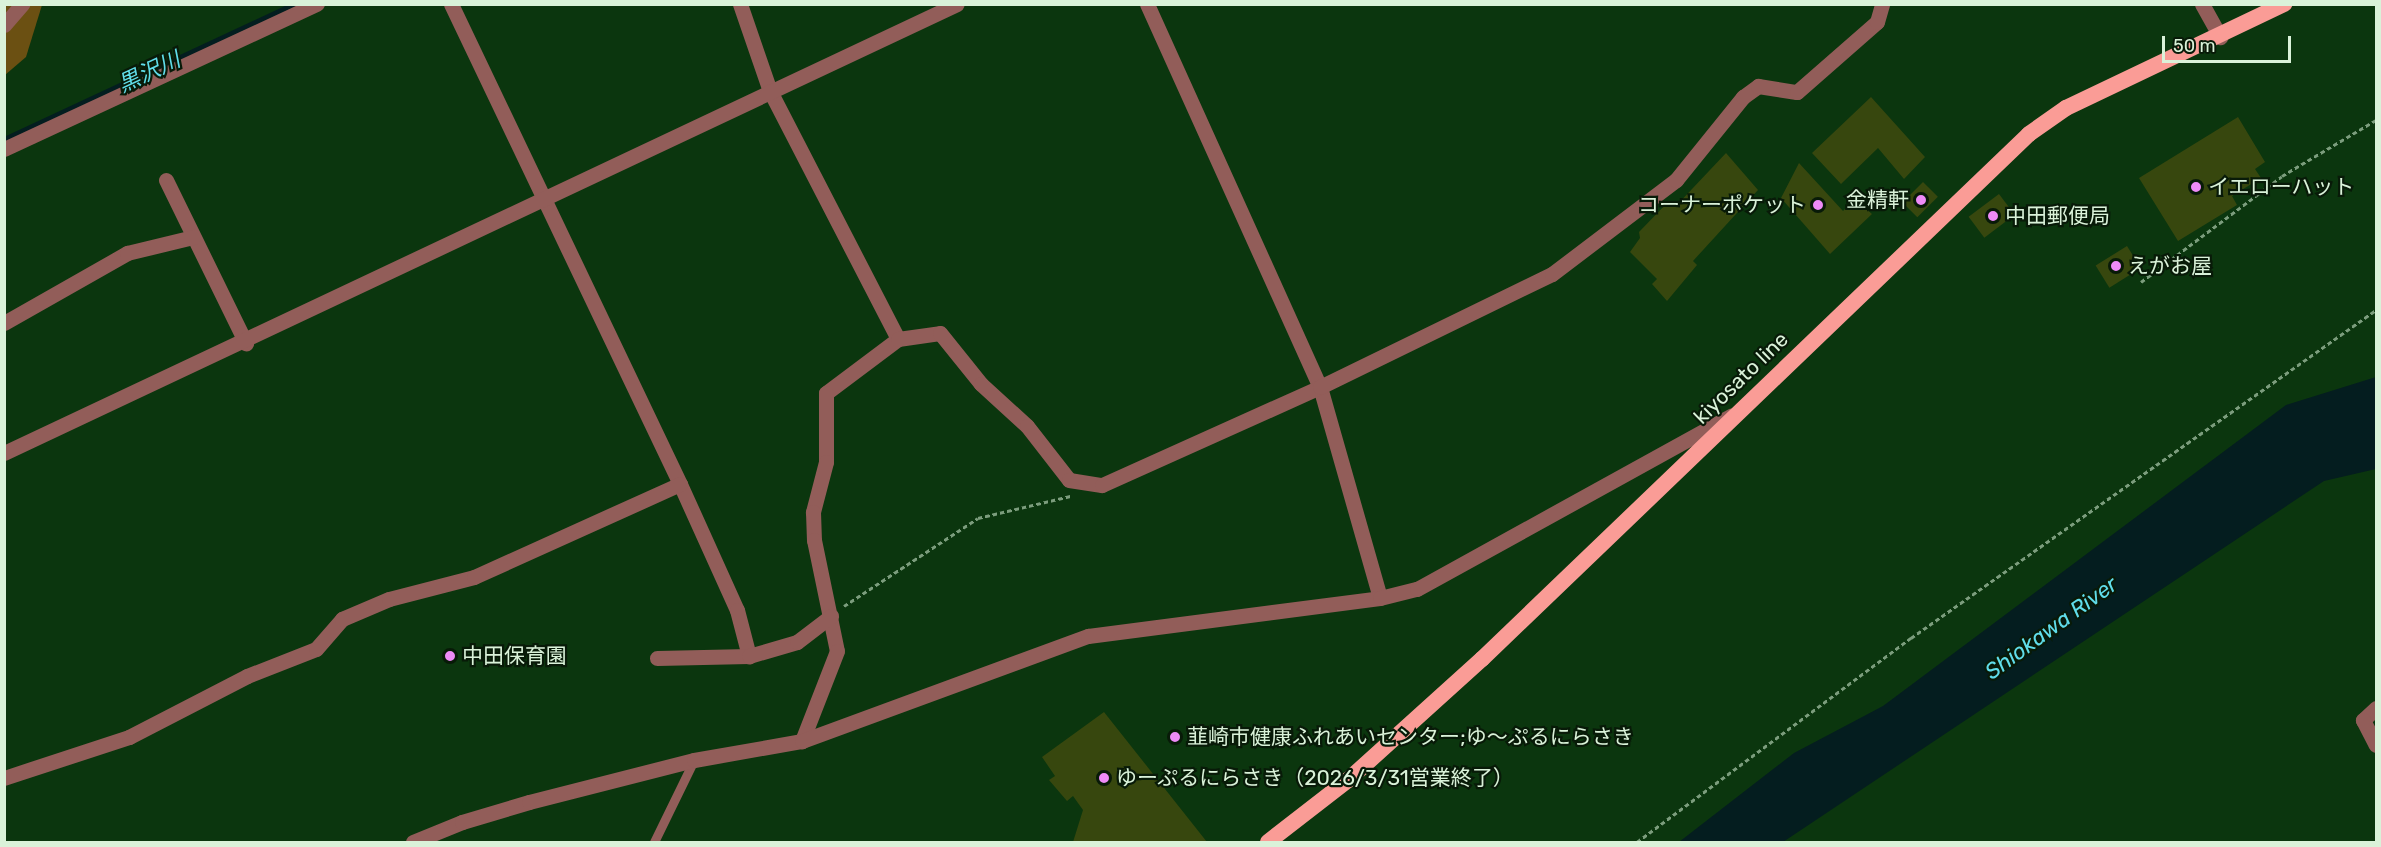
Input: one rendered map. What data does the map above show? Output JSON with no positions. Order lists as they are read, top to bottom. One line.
{"streets":{"highway":["kiyosato line"]},"water":["黒沢川","Shiokawa River"],"places":["イエローハット","金精軒","コーナーポケット","中田郵便局","えがお屋","中田保育園","韮崎市健康ふれあいセンター;ゆ～ぷるにらさき","ゆーぷるにらさき（2026/3/31営業終了）"],"scale_bar":"50 m"}
